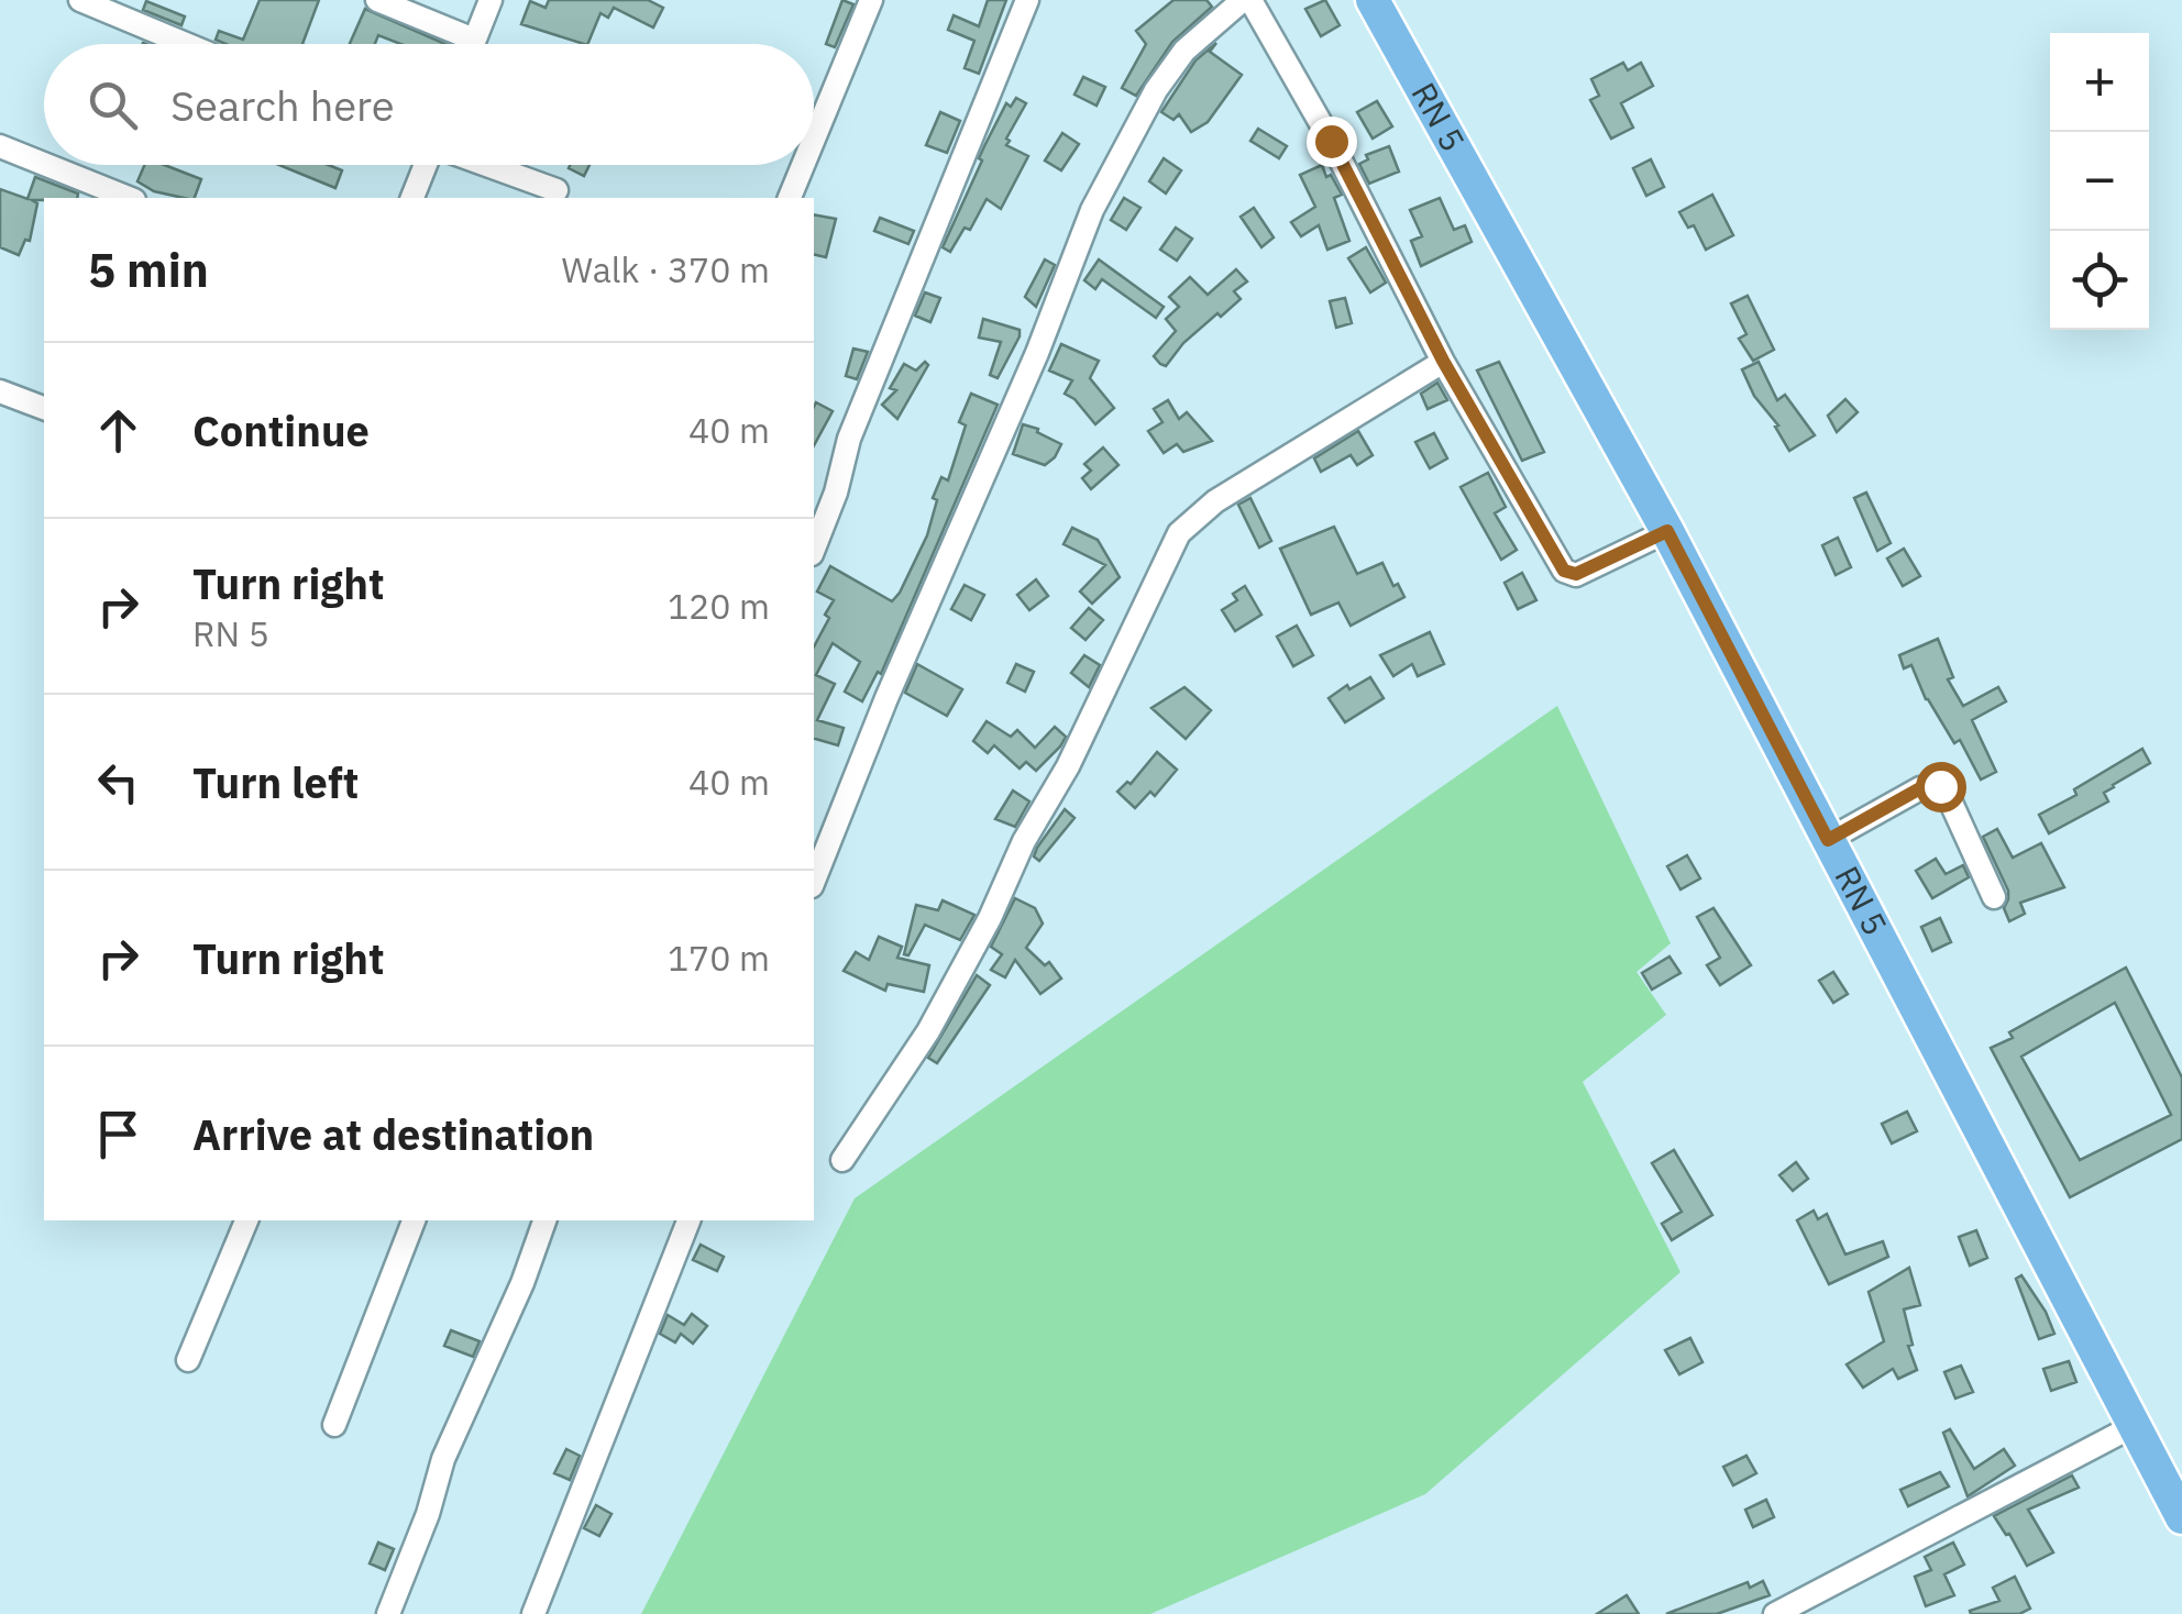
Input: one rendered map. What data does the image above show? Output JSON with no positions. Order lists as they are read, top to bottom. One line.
{"streets":{"main road":["RN 5"]},"page":{"map_buttons":["+","−"],"search":"Search here","heading":["5 min","Walk · 370 m"],"list":[["Continue","40 m"],["Turn right","RN 5","120 m"],["Turn left","40 m"],["Turn right","170 m"],"Arrive at destination"]}}
